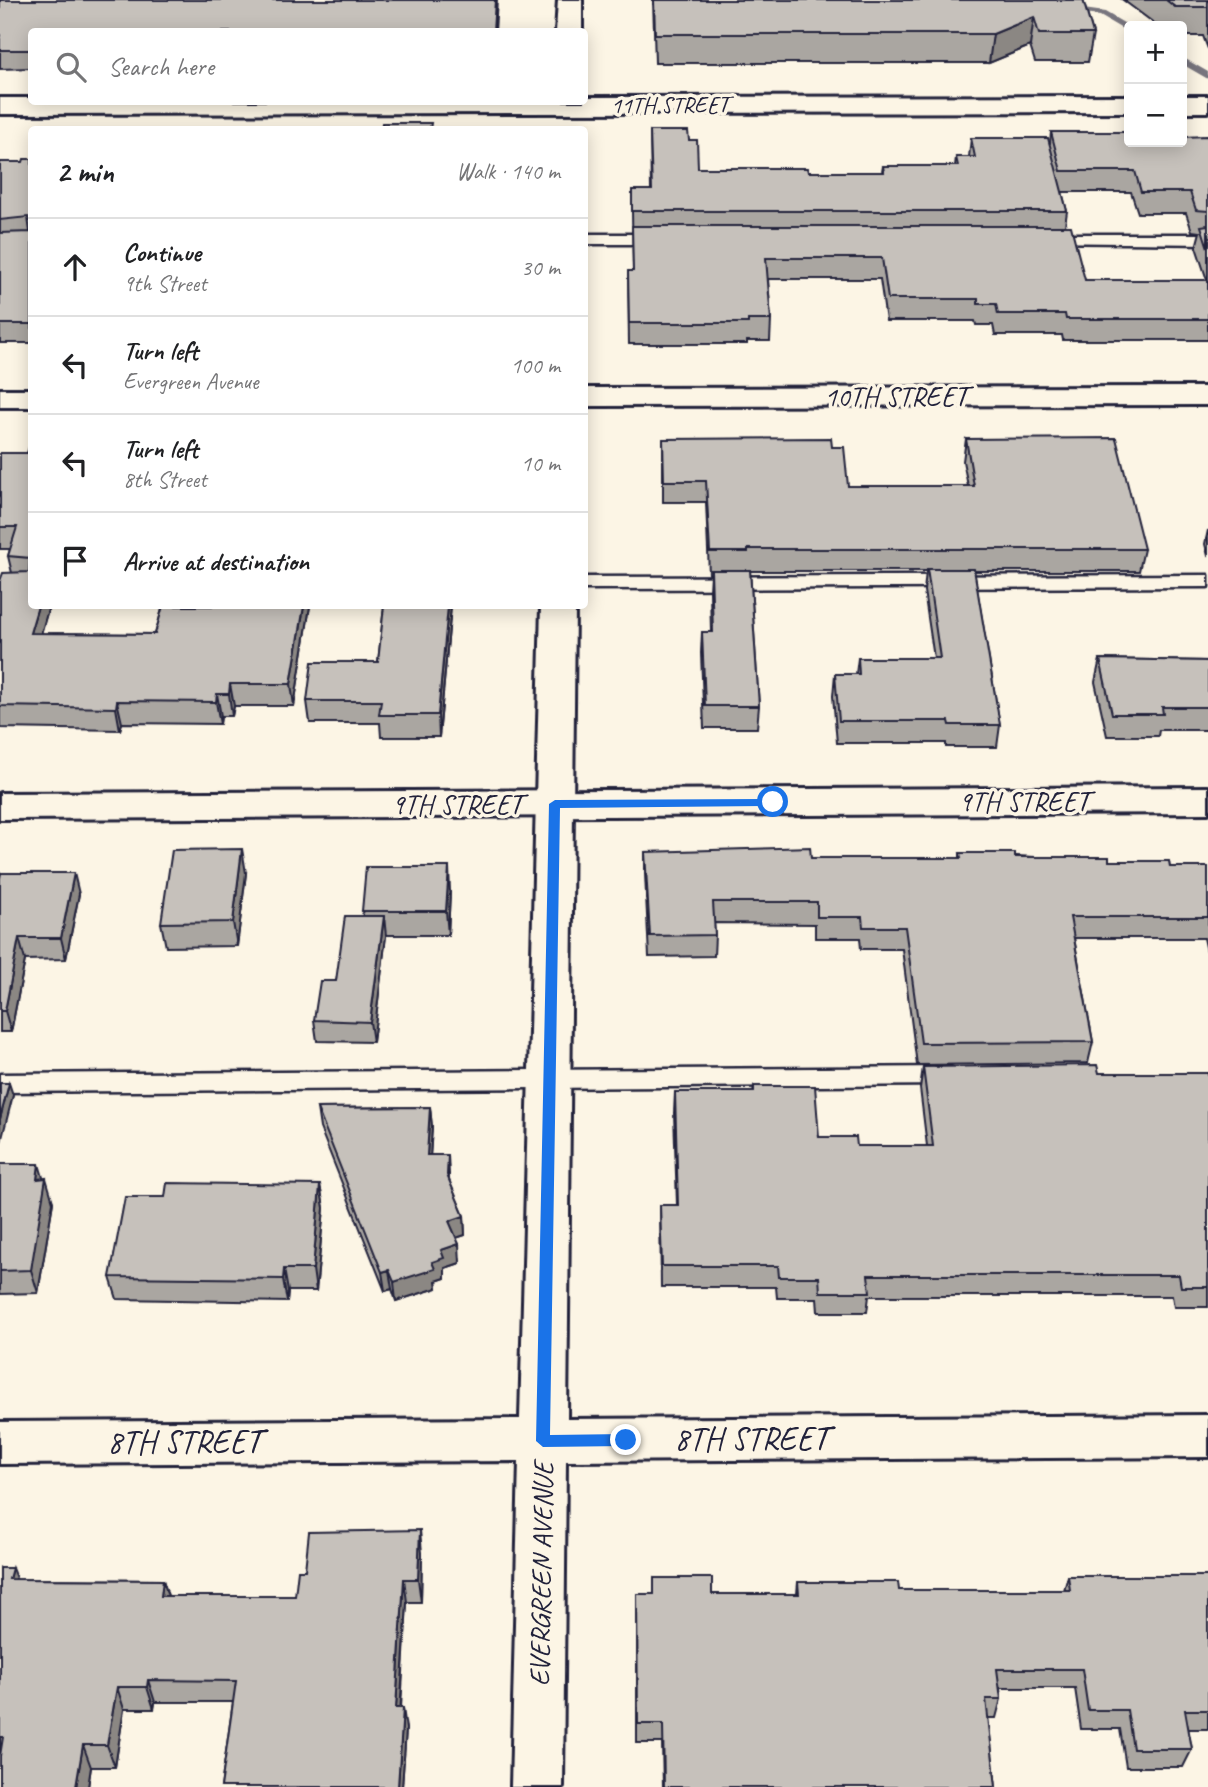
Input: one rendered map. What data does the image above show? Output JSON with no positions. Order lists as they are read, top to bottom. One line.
{"streets":{"street":["11TH STREET","10TH STREET","9TH STREET","8TH STREET","EVERGREEN AVENUE"]},"crossings":[["9TH STREET","EVERGREEN AVENUE"],["8TH STREET","EVERGREEN AVENUE"]],"page":{"map_buttons":["+","−"],"search":"Search here","heading":["2 min","Walk · 140 m"],"list":[["Continue","9th Street","30 m"],["Turn left","Evergreen Avenue","100 m"],["Turn left","8th Street","10 m"],"Arrive at destination"]}}
